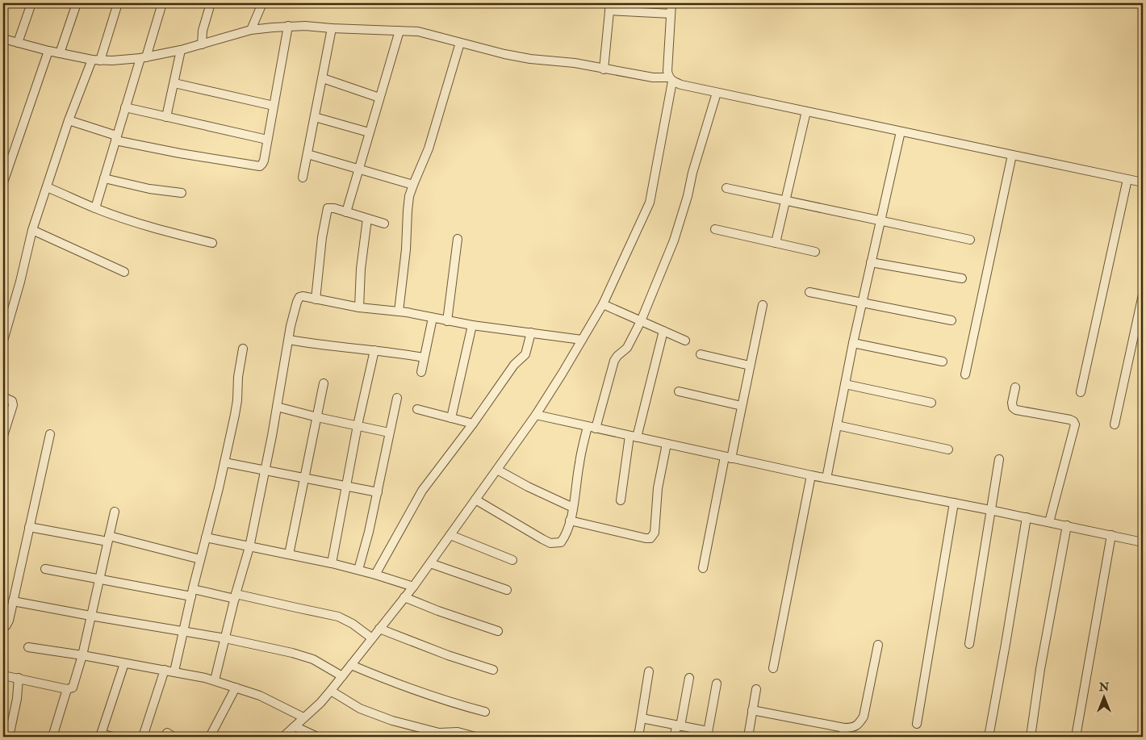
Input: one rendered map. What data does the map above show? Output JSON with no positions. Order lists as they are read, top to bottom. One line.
{"north":"top"}
